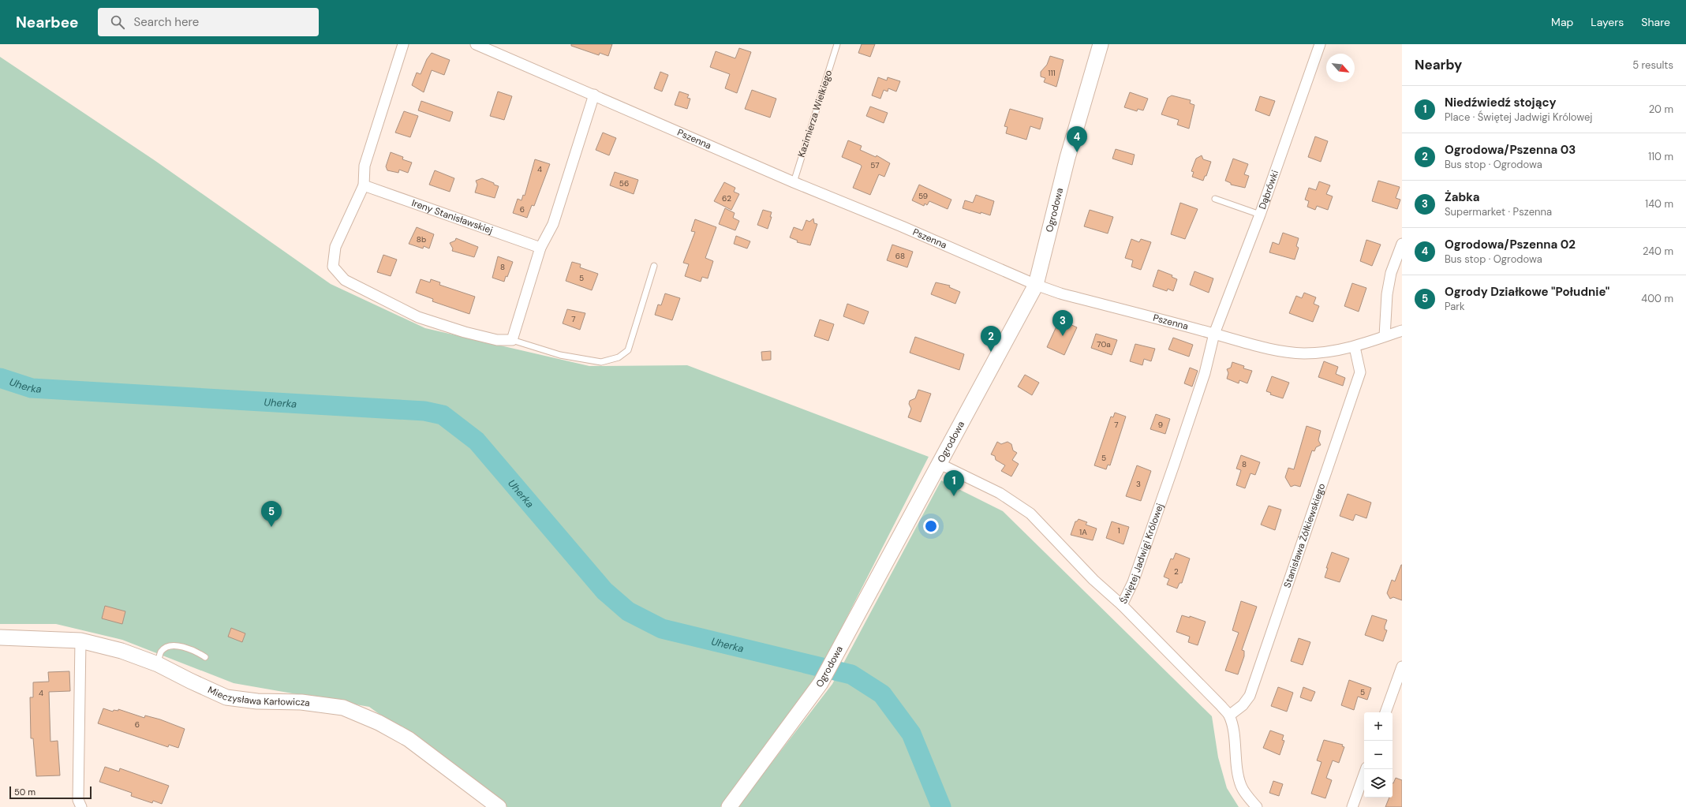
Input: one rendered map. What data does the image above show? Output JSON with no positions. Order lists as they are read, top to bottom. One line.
{"streets":{"street":["Pszenna","Dąbrówki","Ogrodowa","Ireny Stanisławskiej","Stanisława Żółkiewskiego","Świętej Jadwigi Królowej","Mieczysława Karłowicza"],"lane":["Kazimierza Wielkiego"]},"crossings":[["Kazimierza Wielkiego","Pszenna"],["Pszenna","Dąbrówki"],["Pszenna","Ogrodowa"],["Pszenna","Stanisława Żółkiewskiego"],["Pszenna","Świętej Jadwigi Królowej"],["Dąbrówki","Świętej Jadwigi Królowej"],["Ogrodowa","Świętej Jadwigi Królowej"]],"water":["Uherka"],"house_numbers":["111","57","4","56","59","62","6","8b","68","8","5","7","70a","7","9","5","8","3","1","1A","2","5","4","6"],"scale_bar":"50 m","north":"bottom right","page":{"header":"Nearbee","search":"Search here","nav":["Map","Layers","Share"],"heading":["Nearby","5 results"],"list":[{"mark":"1","name":"Niedźwiedź stojący","note":"Place · Świętej Jadwigi Królowej","value":"20 m"},{"mark":"2","name":"Ogrodowa/Pszenna 03","note":"Bus stop · Ogrodowa","value":"110 m"},{"mark":"3","name":"Żabka","note":"Supermarket · Pszenna","value":"140 m"},{"mark":"4","name":"Ogrodowa/Pszenna 02","note":"Bus stop · Ogrodowa","value":"240 m"},{"mark":"5","name":"Ogrody Działkowe \"Południe\"","note":"Park","value":"400 m"}],"pins":["4","3","2","1","5"],"map_buttons":["+","−"],"scale":"50 m"}}
